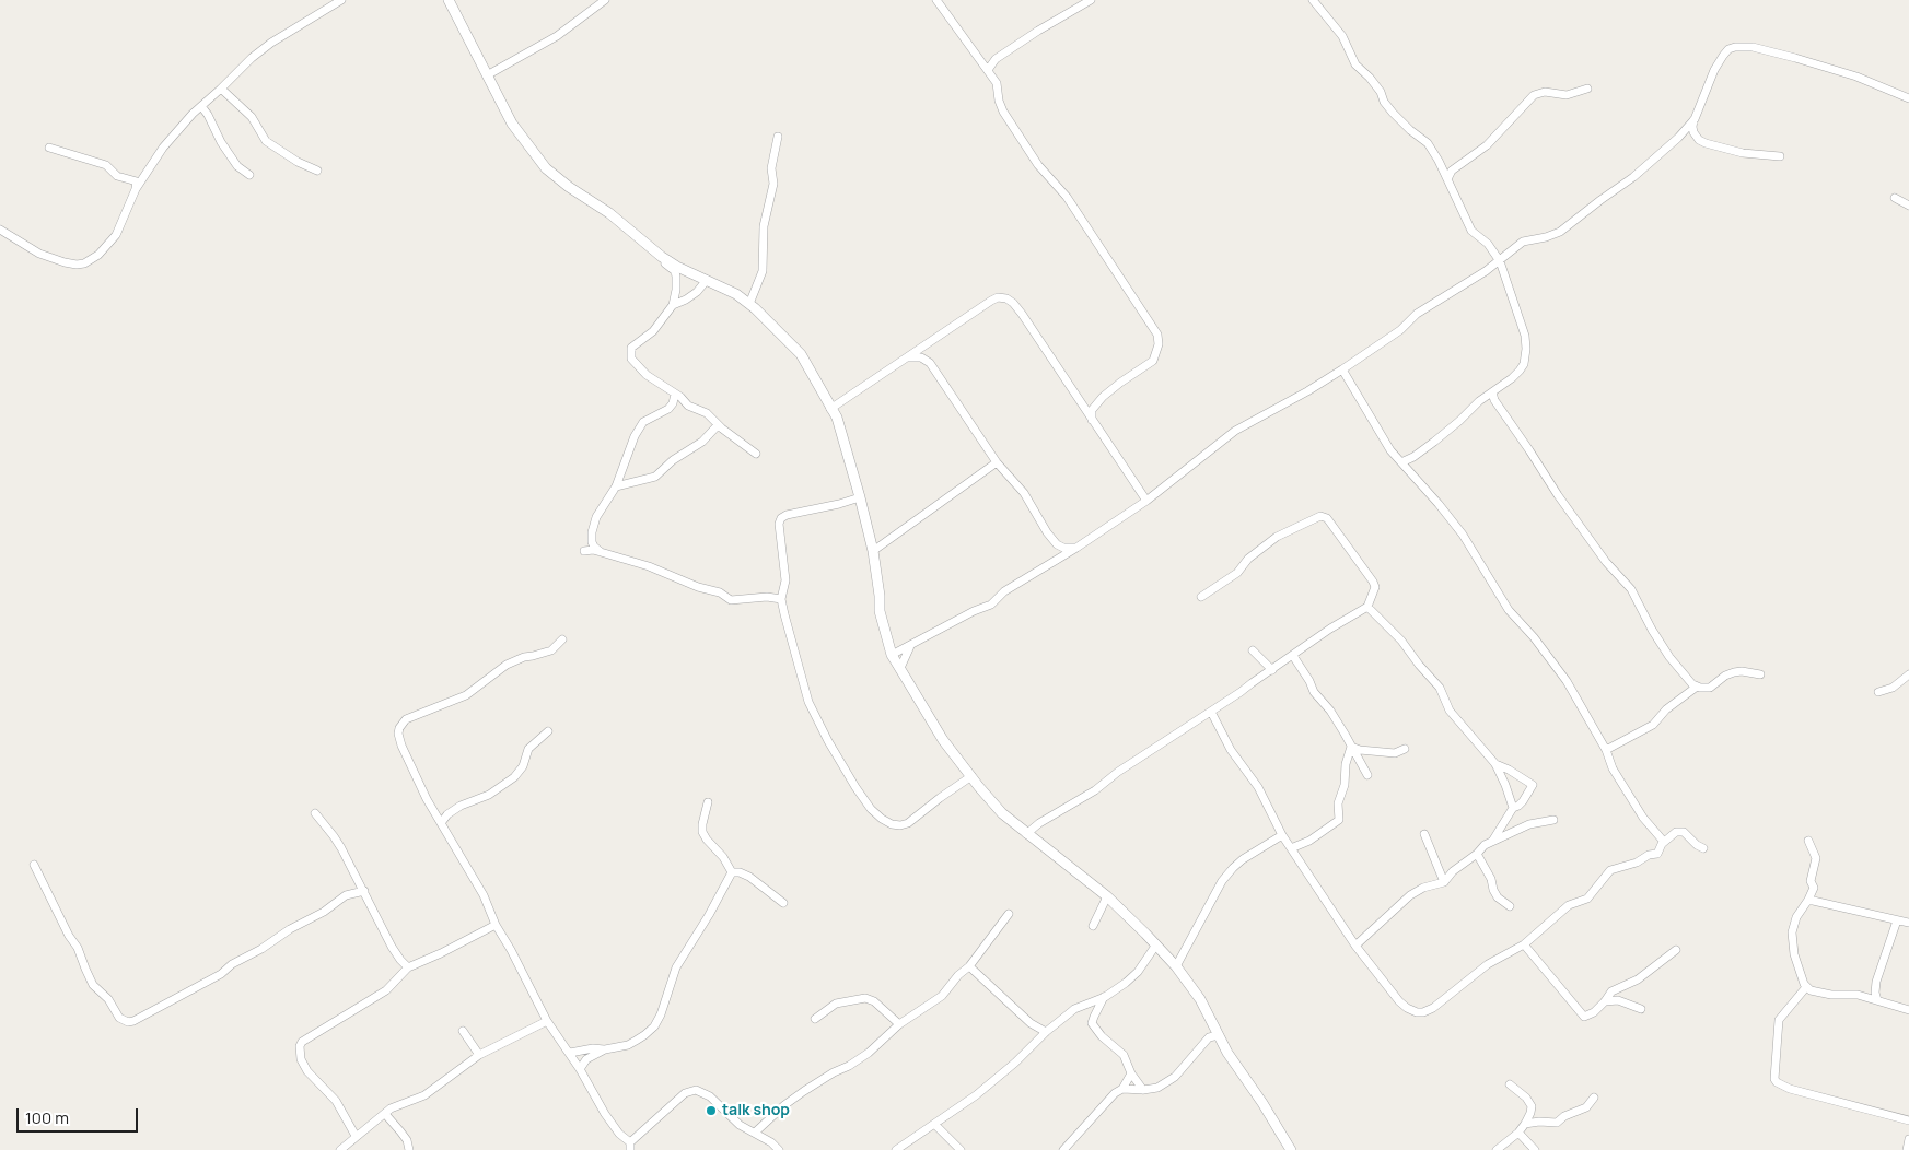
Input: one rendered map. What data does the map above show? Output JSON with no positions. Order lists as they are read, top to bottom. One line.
{"places":["talk shop"],"scale_bar":"100 m"}
